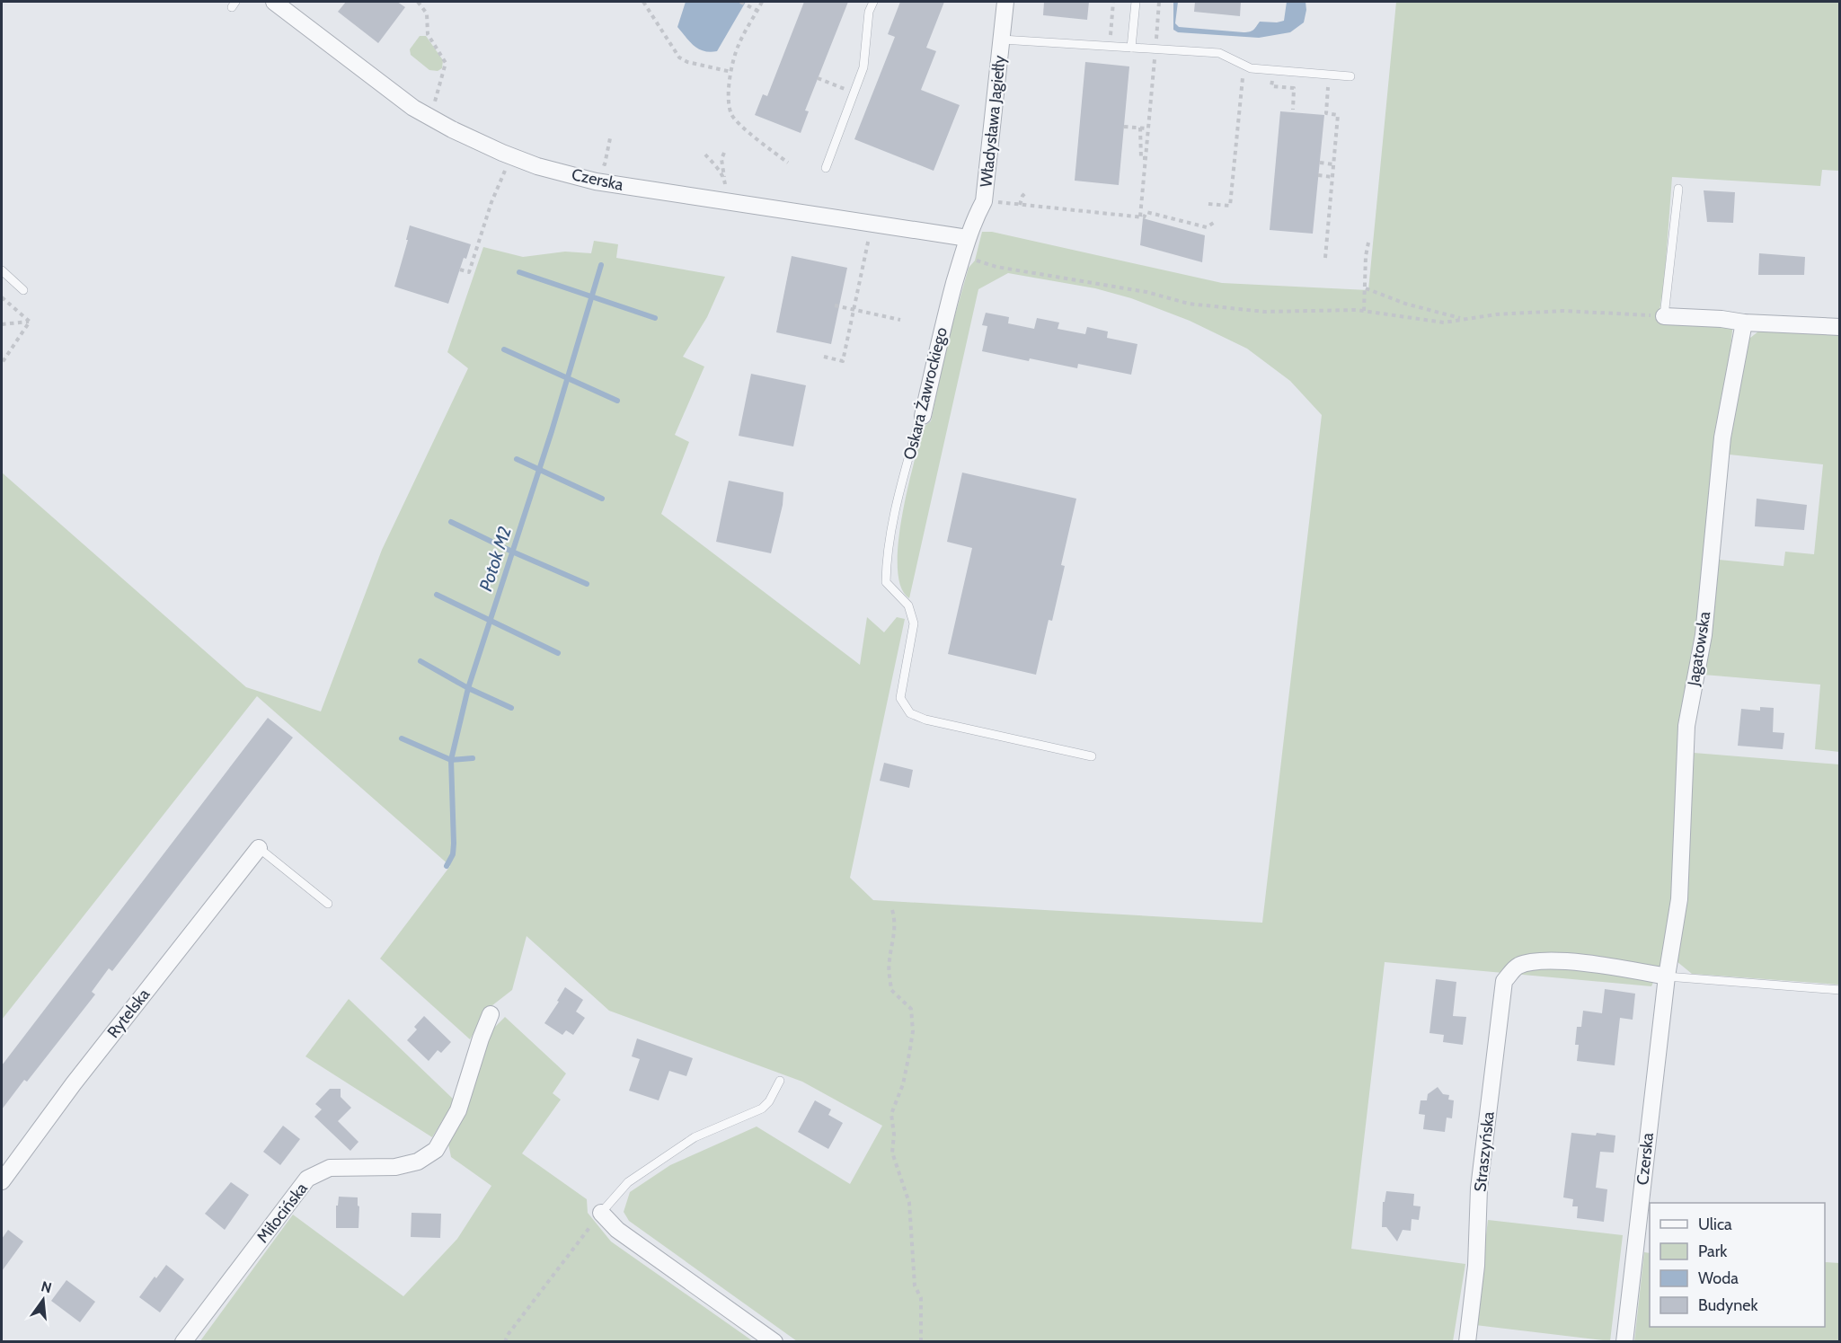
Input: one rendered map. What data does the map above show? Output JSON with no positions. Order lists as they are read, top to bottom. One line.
{"streets":{"street":["Władysława Jagiełły","Czerska","Oskara Żawrockiego","Jagatowska","Rytelska","Straszyńska","Miłocińska"]},"crossings":[["Władysława Jagiełły","Czerska"],["Władysława Jagiełły","Oskara Żawrockiego"],["Czerska","Oskara Żawrockiego"],["Czerska","Jagatowska"],["Czerska","Straszyńska"],["Jagatowska","Straszyńska"]],"water":["Potok M2"],"legend":["Ulica","Park","Woda","Budynek"],"north":"top"}
